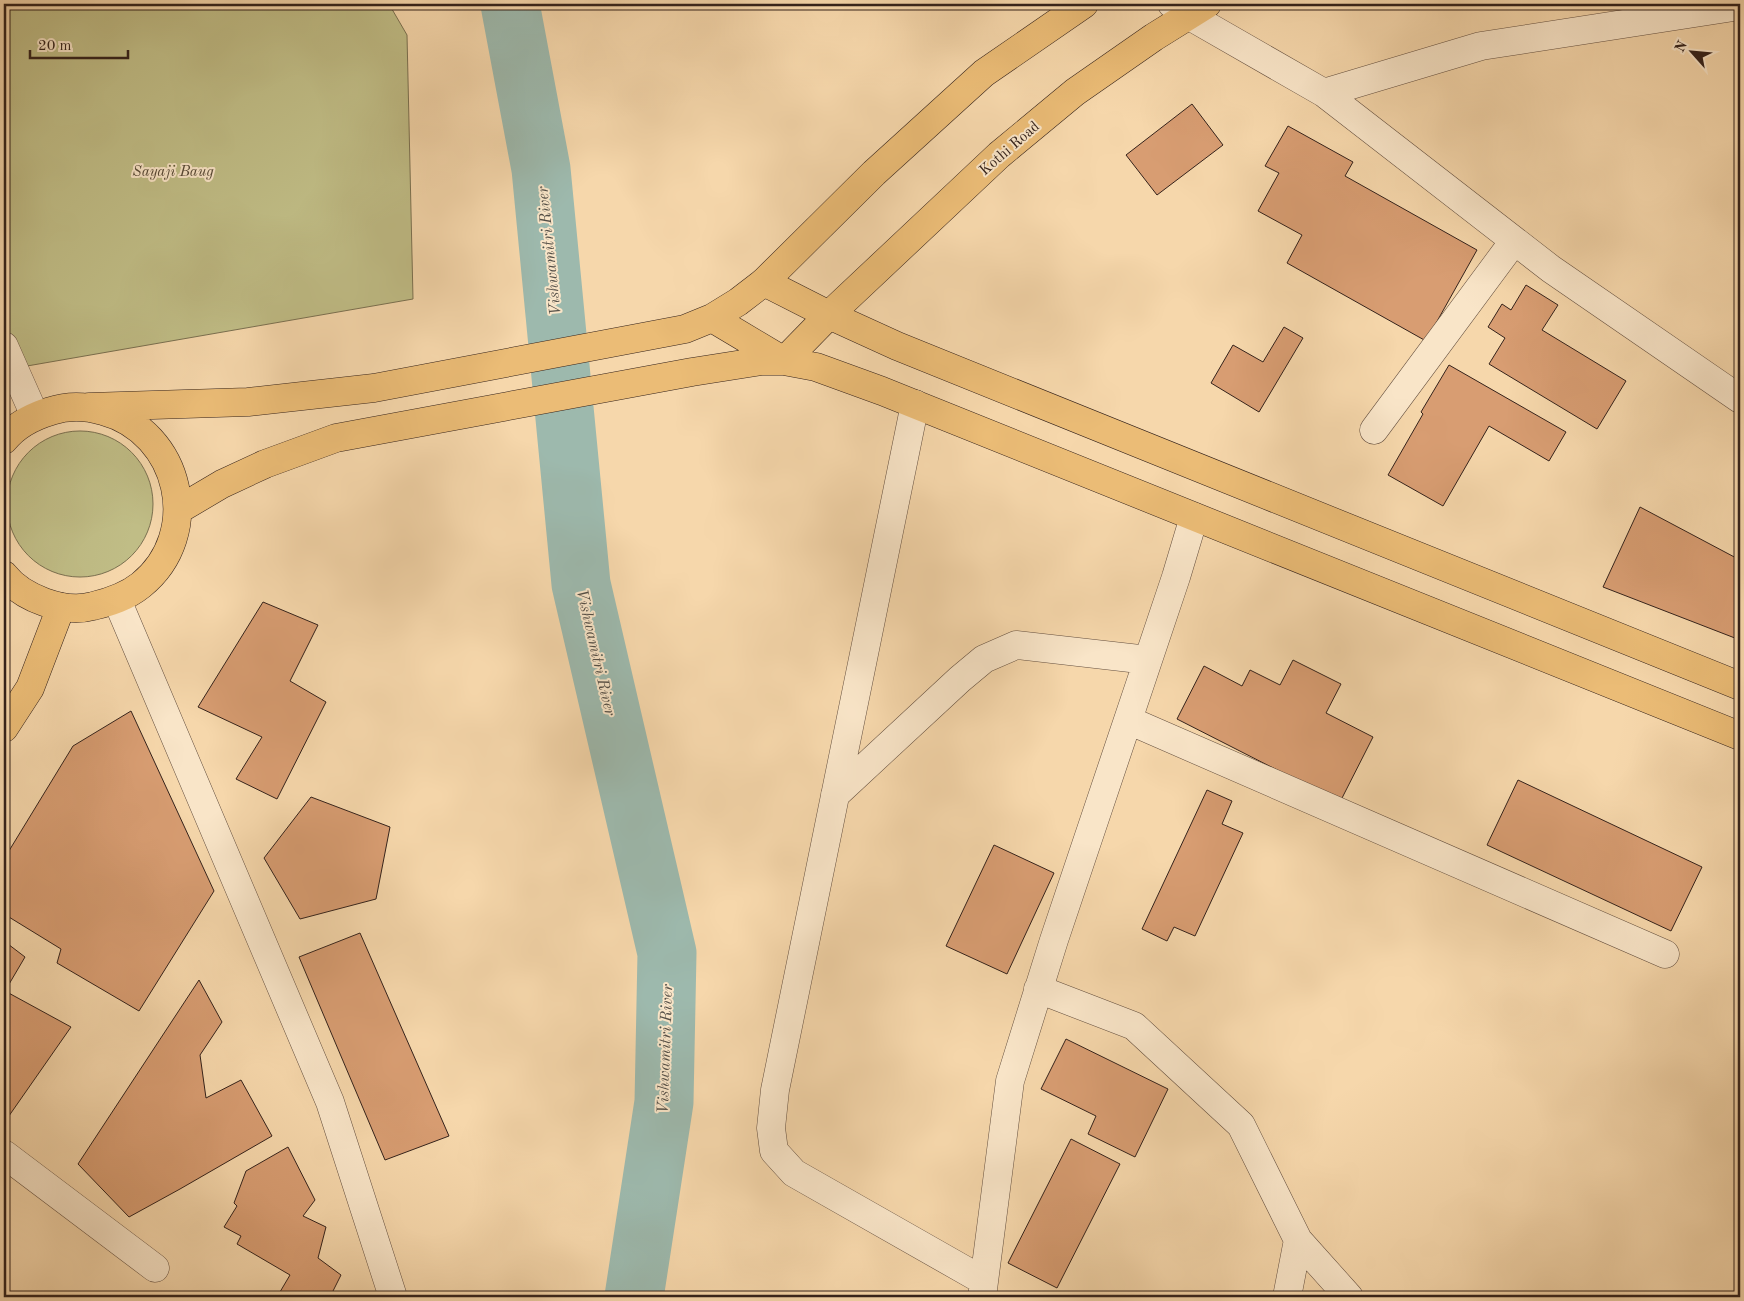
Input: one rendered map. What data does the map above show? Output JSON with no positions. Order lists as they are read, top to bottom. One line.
{"streets":{"main road":["Kothi Road"]},"water":["Vishwamitri River"],"parks":["Sayaji Baug"],"scale_bar":"20 m","north":"top left"}
